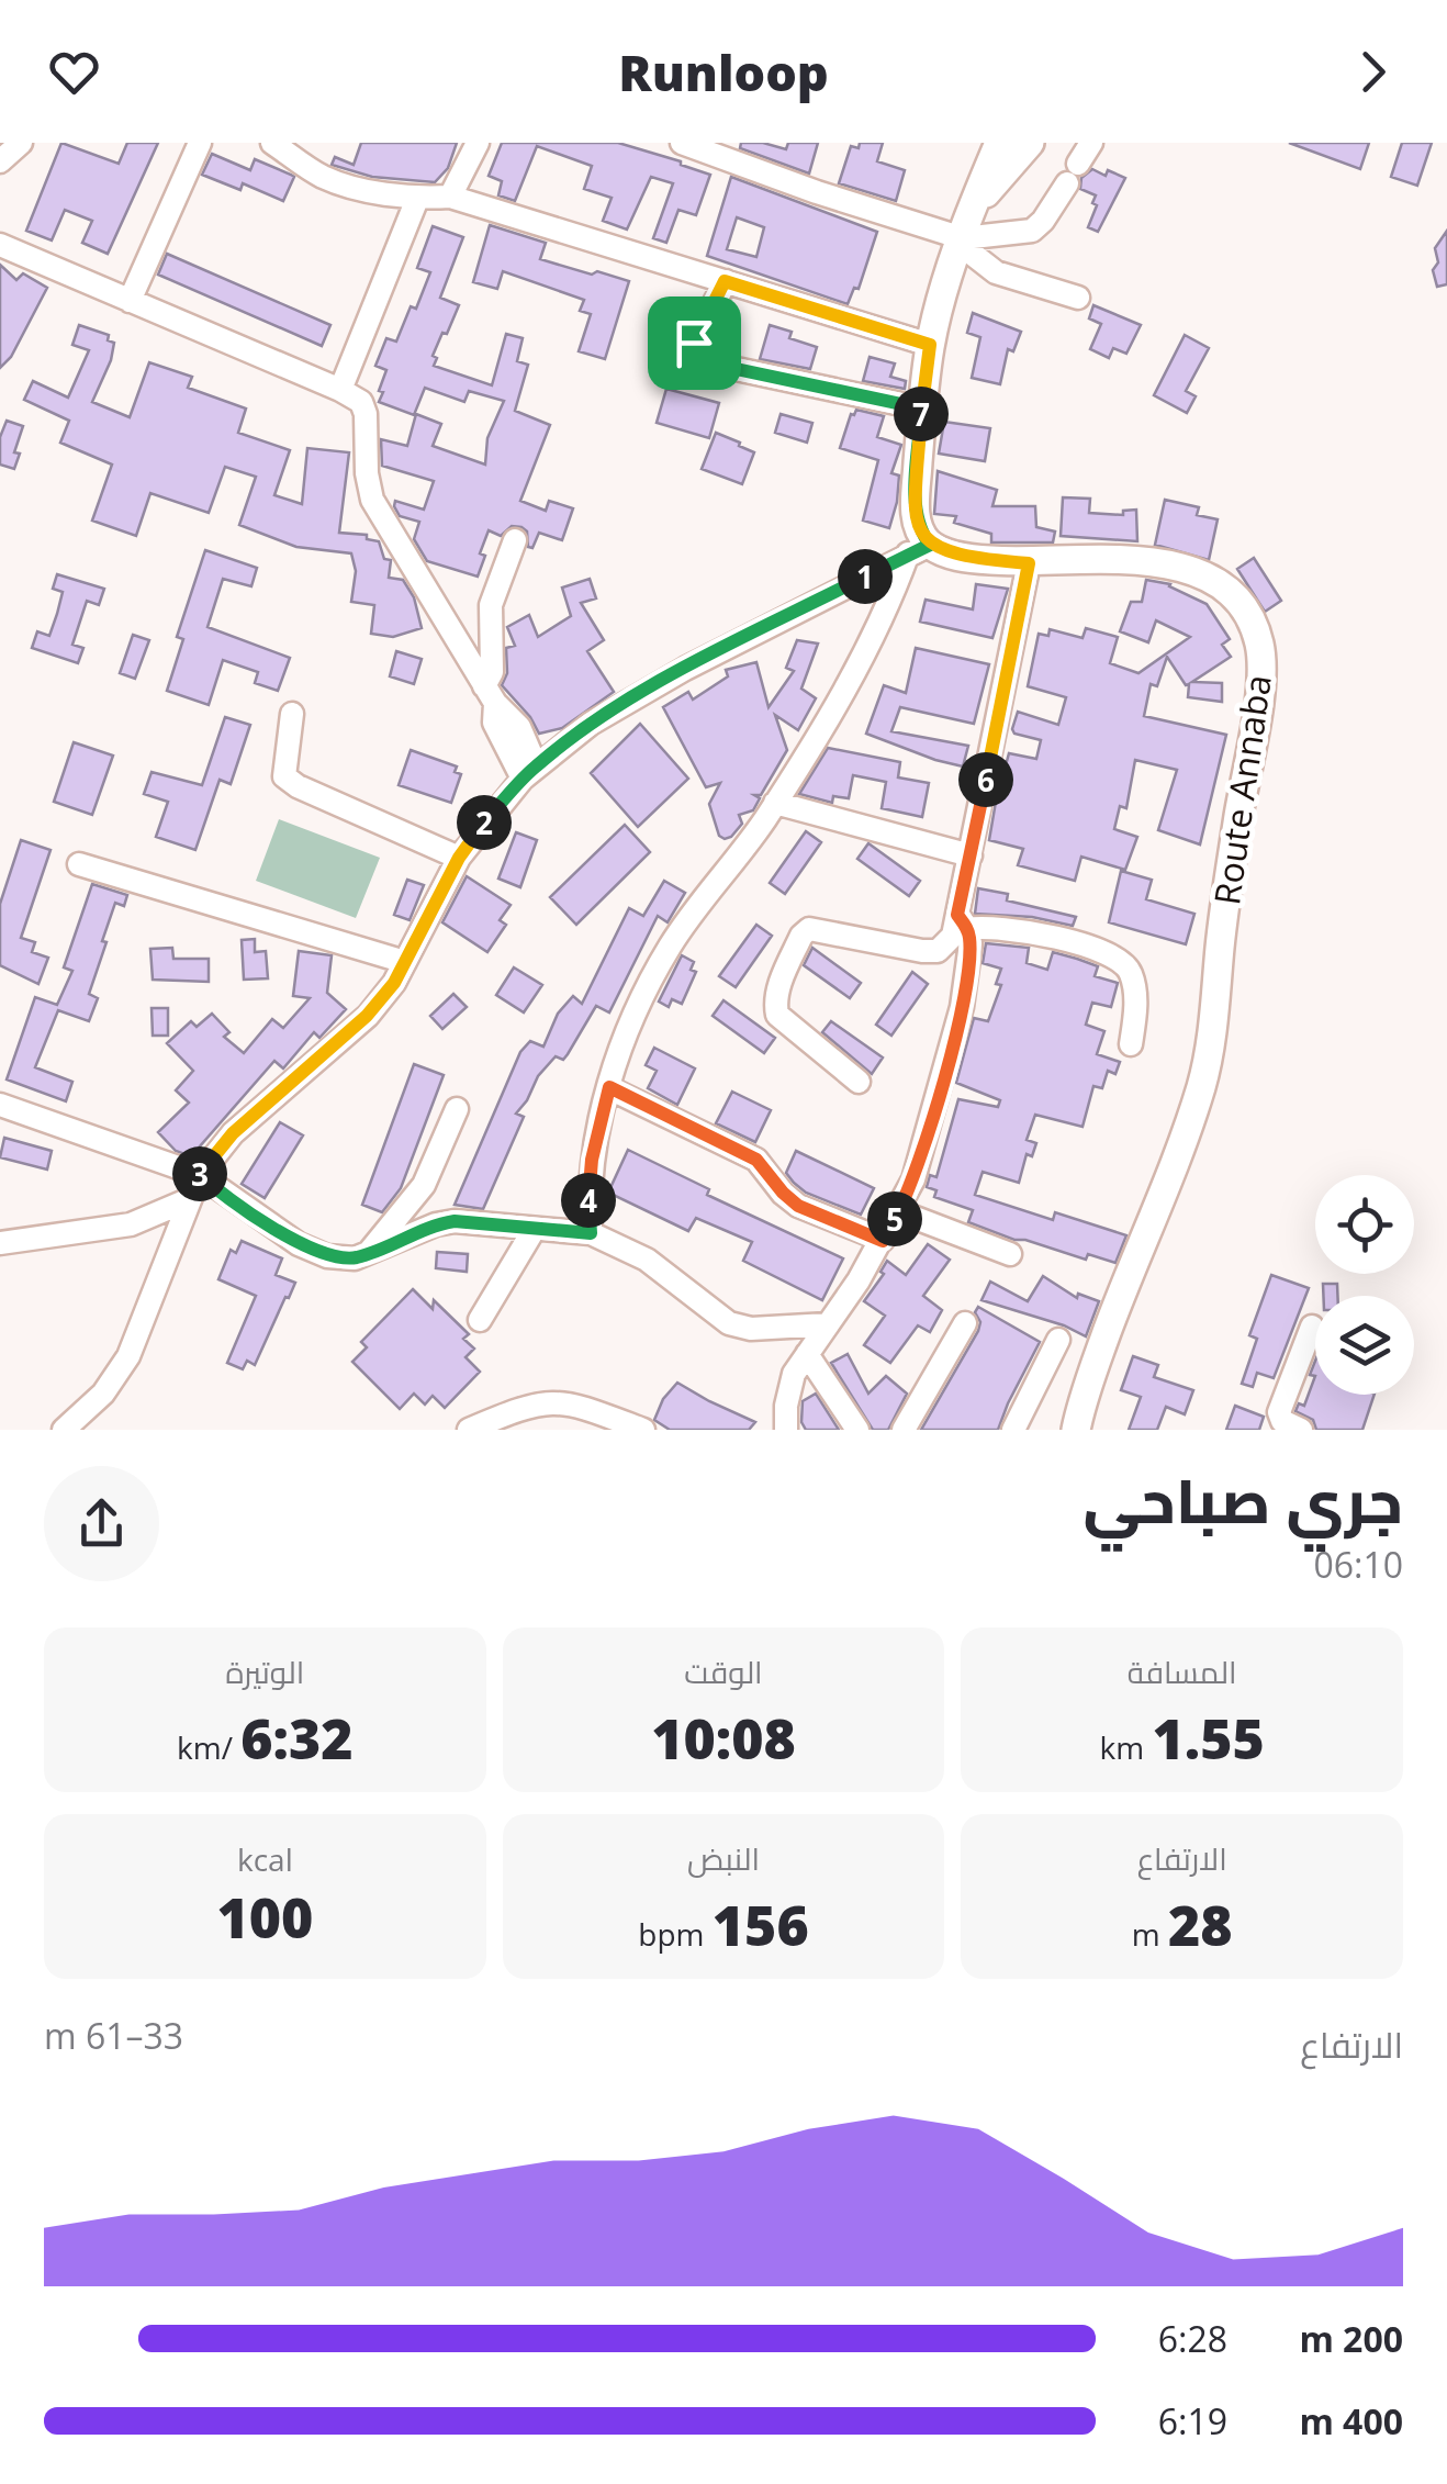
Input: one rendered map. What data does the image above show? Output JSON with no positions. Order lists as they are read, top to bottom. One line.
{"streets":{"main road":["Route Annaba"]},"page":{"header":"Runloop","pins":["7","1","6","2","3","4","5"],"heading":["جري صباحي","06:10"],"stats":[["المسافة","1.55 km"],["الوقت","10:08"],["الوتيرة","6:32 /km"],["الارتفاع","28 m"],["النبض","156 bpm"],["kcal","100"]],"chart":["الارتفاع","33–61 m"],"list":[{"name":"200 m","note":"6:28"},{"name":"400 m","note":"6:19"}]}}
